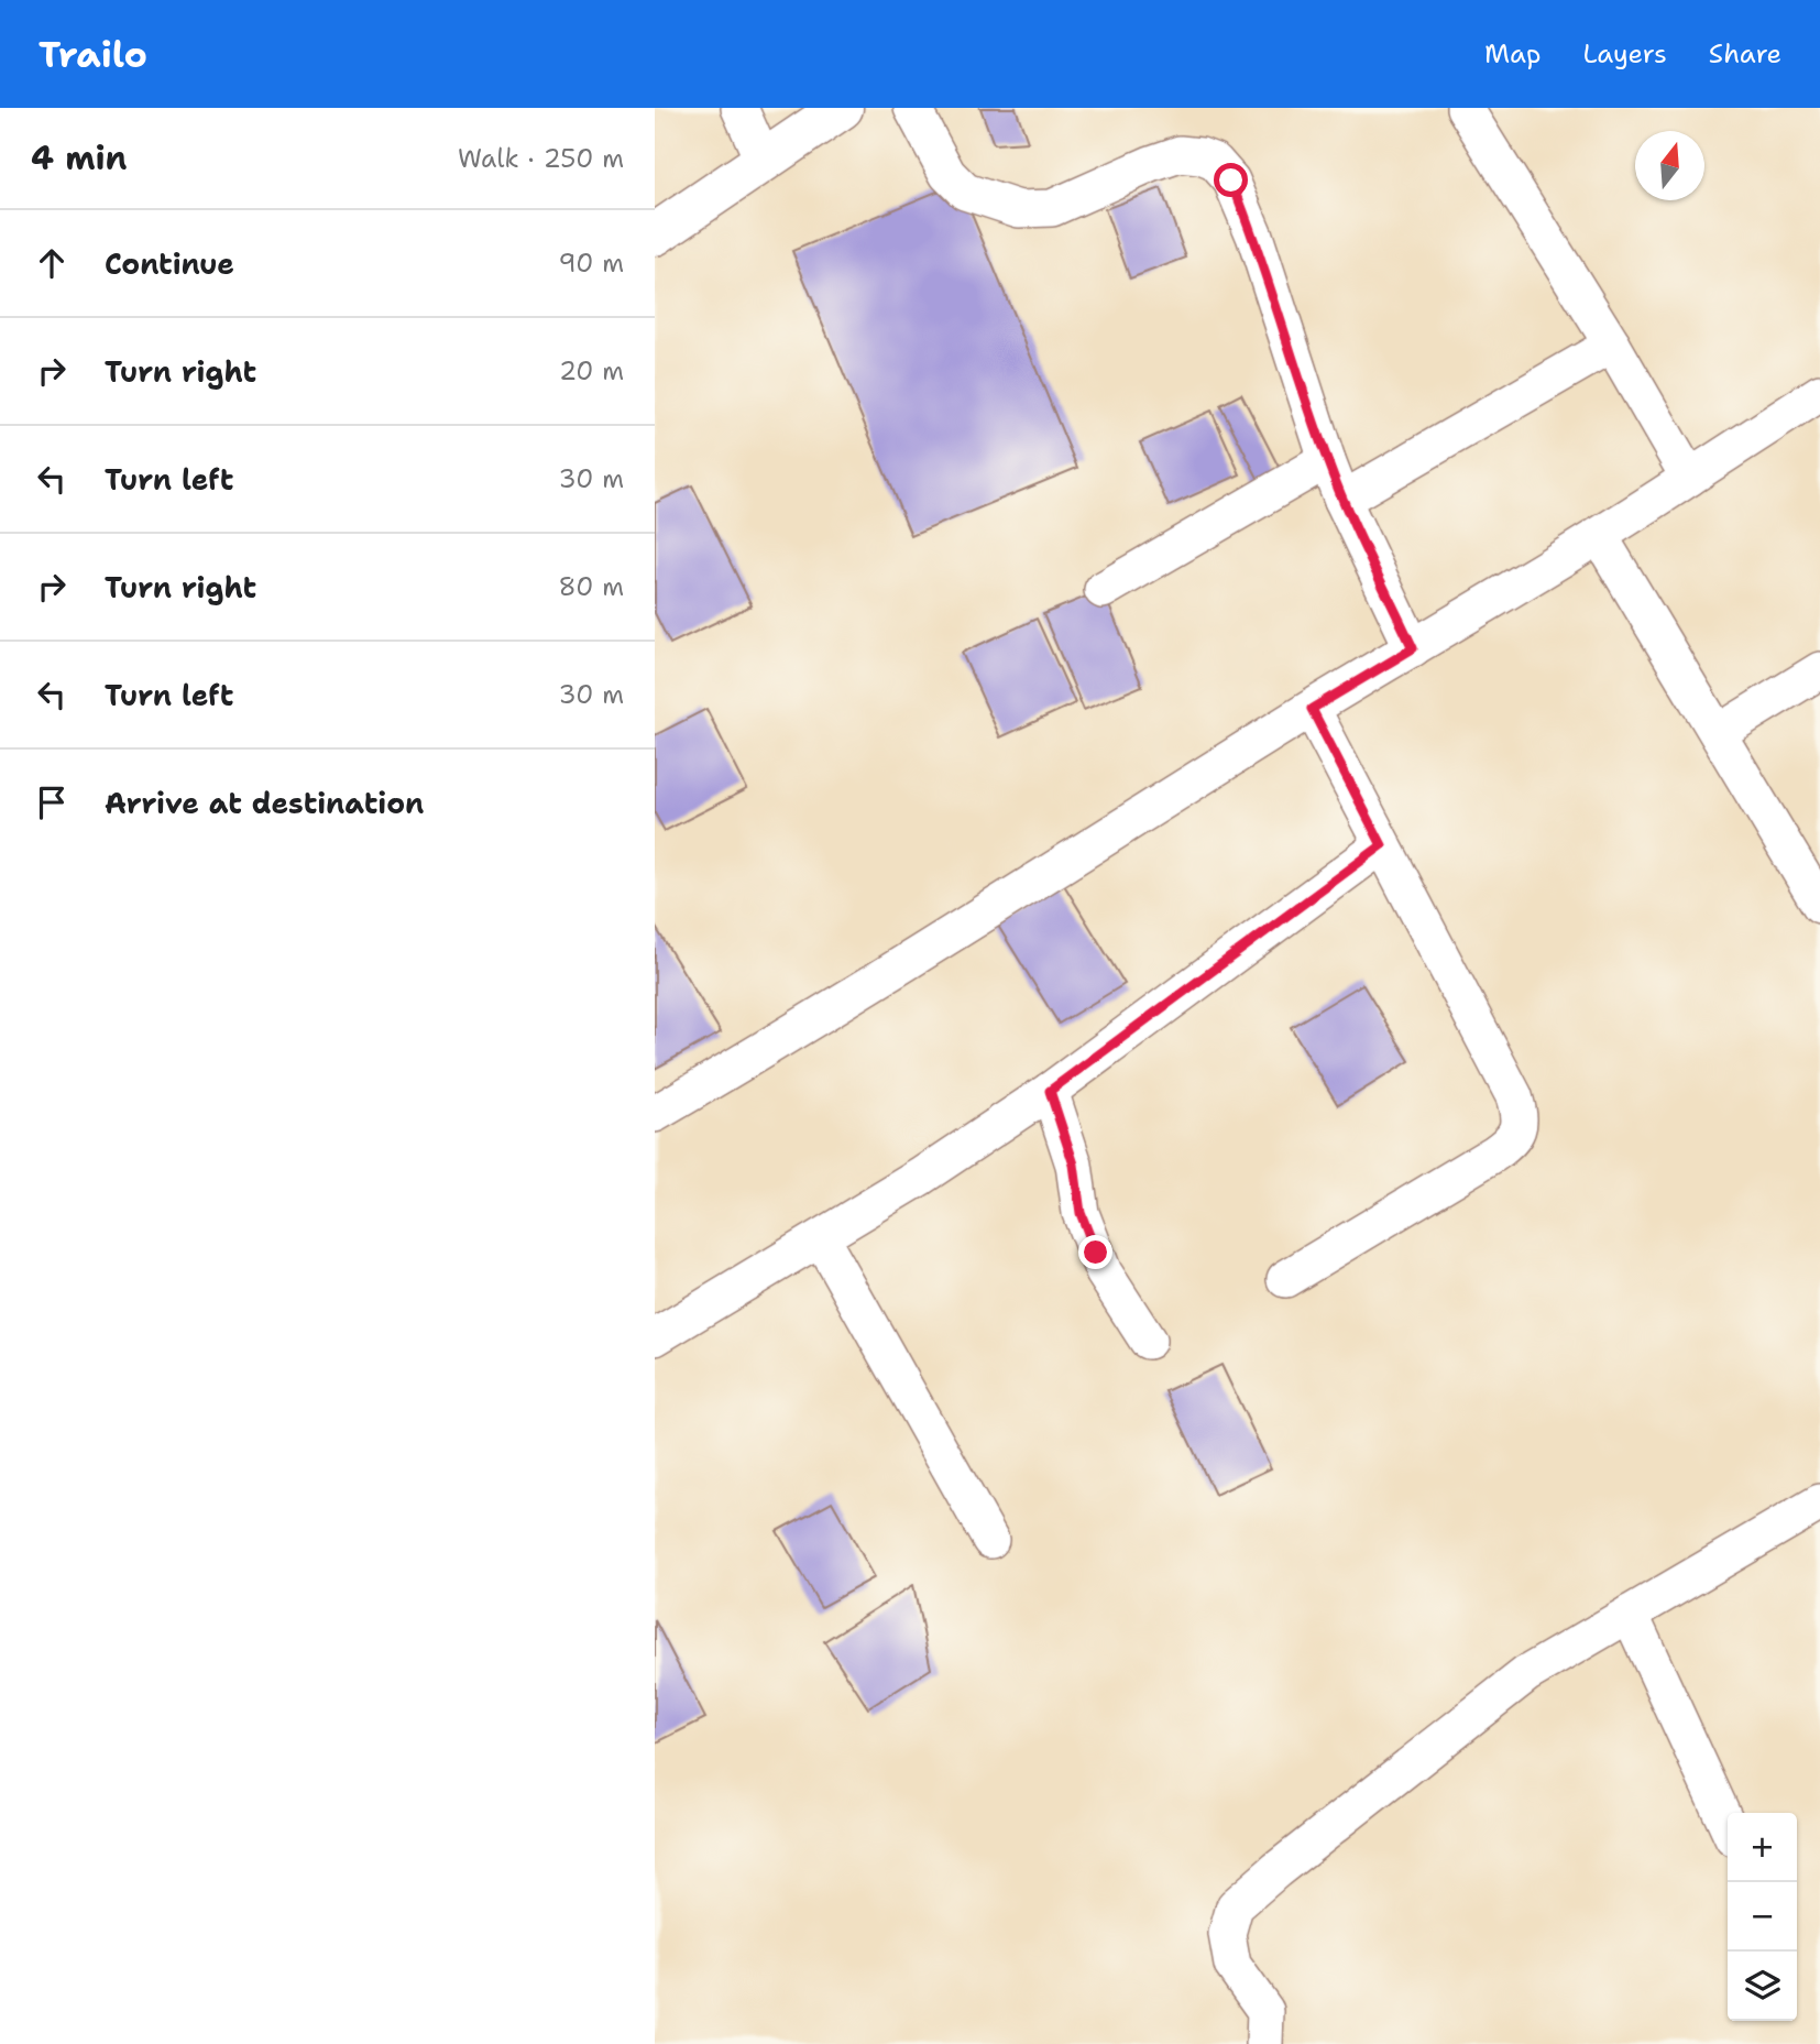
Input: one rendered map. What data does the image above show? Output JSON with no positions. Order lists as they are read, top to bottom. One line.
{"north":"top","page":{"header":"Trailo","nav":["Map","Layers","Share"],"heading":["4 min","Walk · 250 m"],"list":[["Continue","90 m"],["Turn right","20 m"],["Turn left","30 m"],["Turn right","80 m"],["Turn left","30 m"],"Arrive at destination"],"map_buttons":["+","−"]}}
